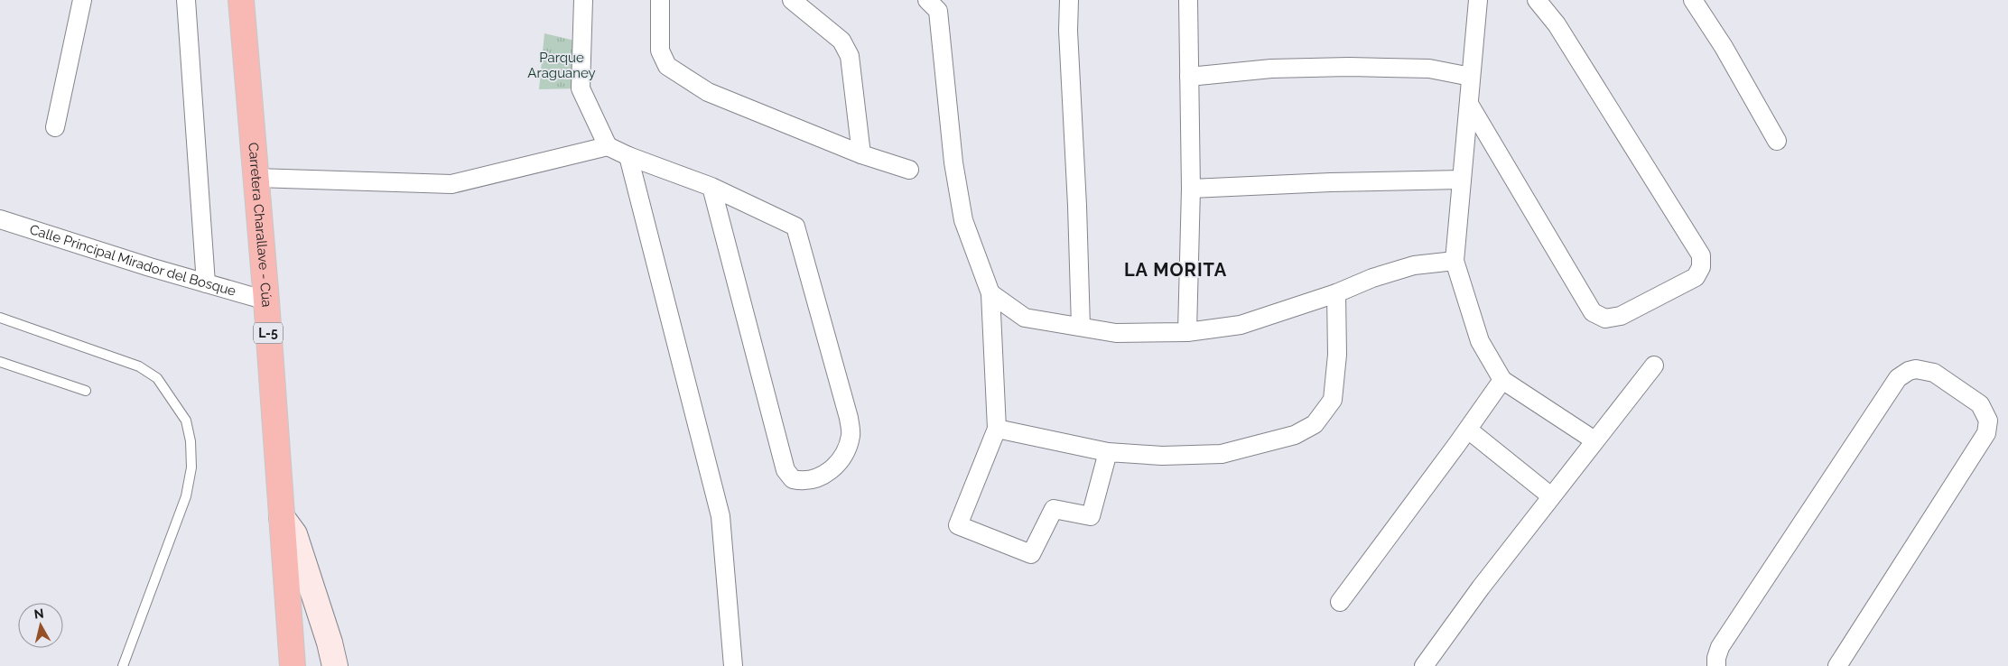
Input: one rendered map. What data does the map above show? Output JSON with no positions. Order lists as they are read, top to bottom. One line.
{"streets":{"highway":["Carretera Charallave - Cúa","L-5"],"street":["Calle Principal Mirador del Bosque"]},"crossings":[["Carretera Charallave - Cúa","Calle Principal Mirador del Bosque"]],"districts":["LA MORITA"],"parks":["Parque Araguaney"],"north":"top"}
